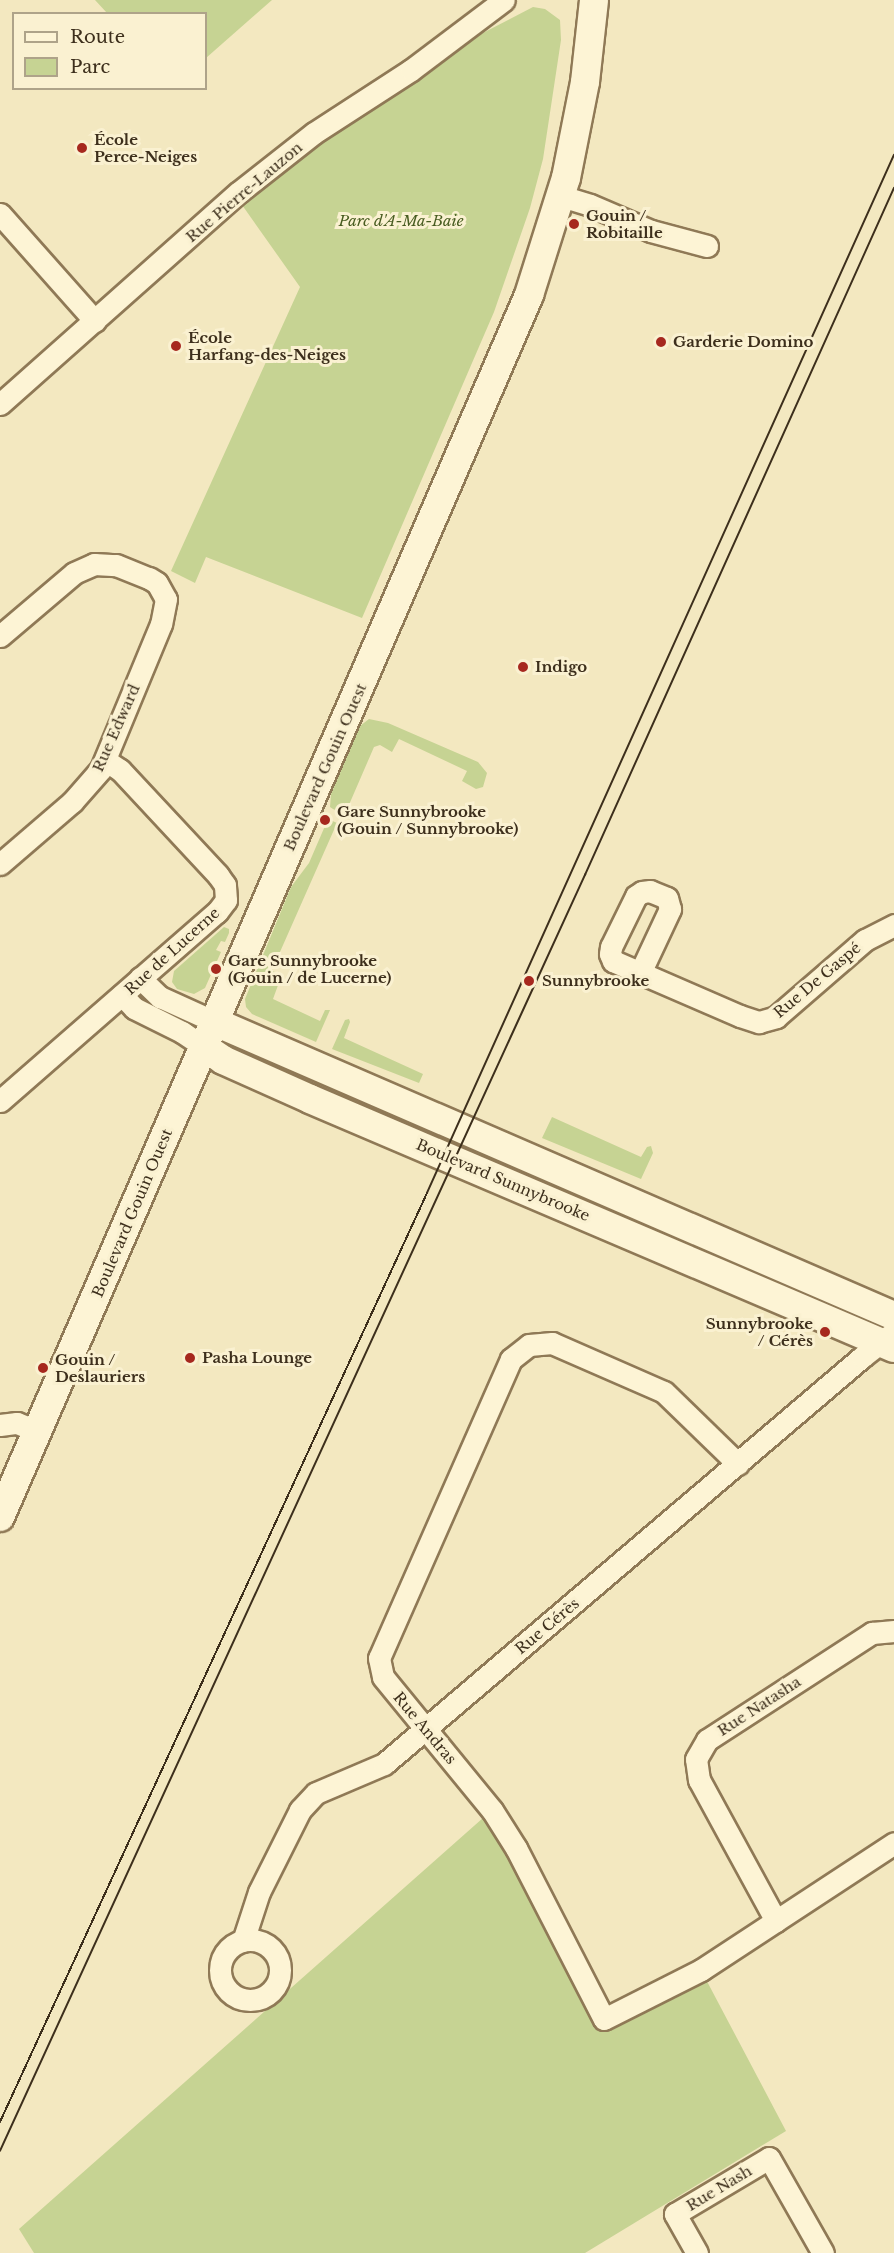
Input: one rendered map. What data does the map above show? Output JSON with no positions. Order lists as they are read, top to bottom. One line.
{"streets":{"main road":["Boulevard Gouin Ouest","Boulevard Sunnybrooke"],"street":["Rue Pierre-Lauzon","Rue Edward","Rue de Lucerne","Rue De Gaspé","Rue Cérès","Rue Natasha","Rue Andras","Rue Nash"]},"crossings":[["Rue Edward","Rue de Lucerne"],["Boulevard Gouin Ouest","Boulevard Sunnybrooke"],["Rue de Lucerne","Boulevard Sunnybrooke"],["Boulevard Sunnybrooke","Rue Cérès"],["Rue Cérès","Rue Andras"],["Rue Natasha","Rue Andras"]],"parks":["Parc d'A-Ma-Baie"],"places":["École Perce-Neiges","Gouin / Robitaille","Garderie Domino","École Harfang-des-Neiges","Indigo","Gare Sunnybrooke (Gouin / Sunnybrooke)","Gare Sunnybrooke (Gouin / de Lucerne)","Sunnybrooke","Sunnybrooke / Cérès","Pasha Lounge","Gouin / Deslauriers"],"legend":["Route","Parc"]}
